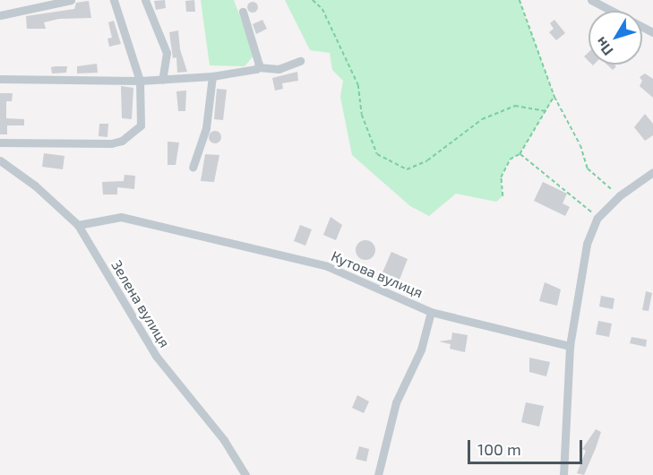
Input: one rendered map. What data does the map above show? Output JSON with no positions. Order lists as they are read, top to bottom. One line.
{"streets":{"street":["Кутова вулиця","Зелена вулиця"]},"crossings":[["Кутова вулиця","Зелена вулиця"]],"scale_bar":"100 m","north":"bottom left"}
